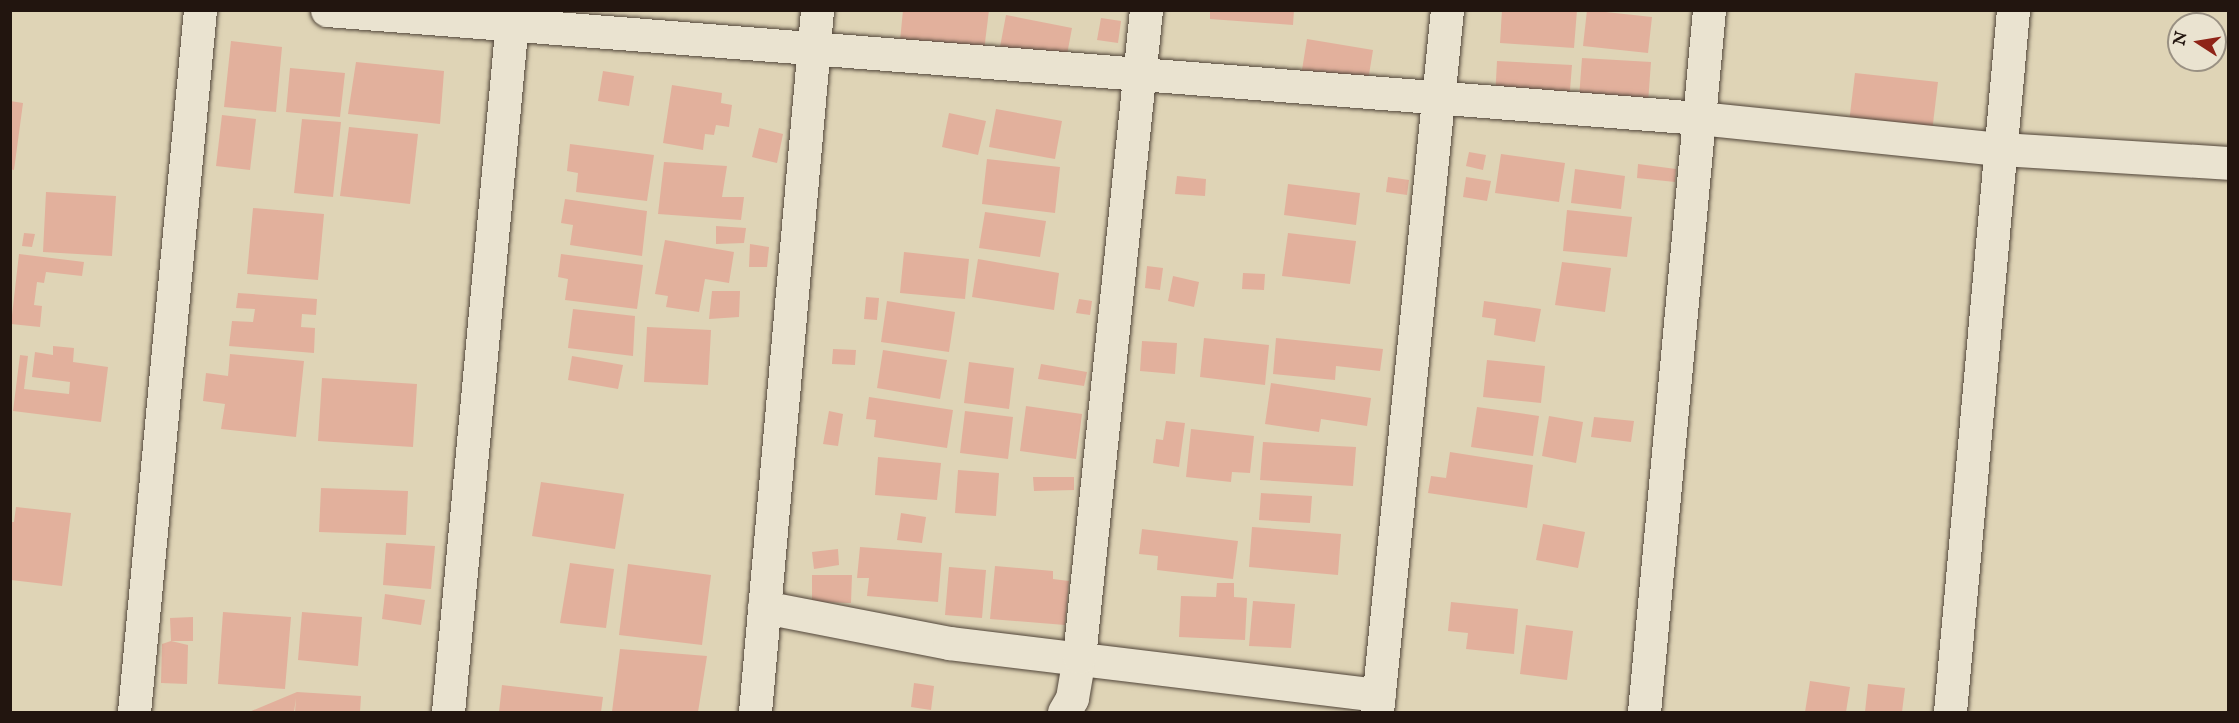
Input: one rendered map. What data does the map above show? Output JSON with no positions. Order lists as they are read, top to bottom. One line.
{"north":"left"}
